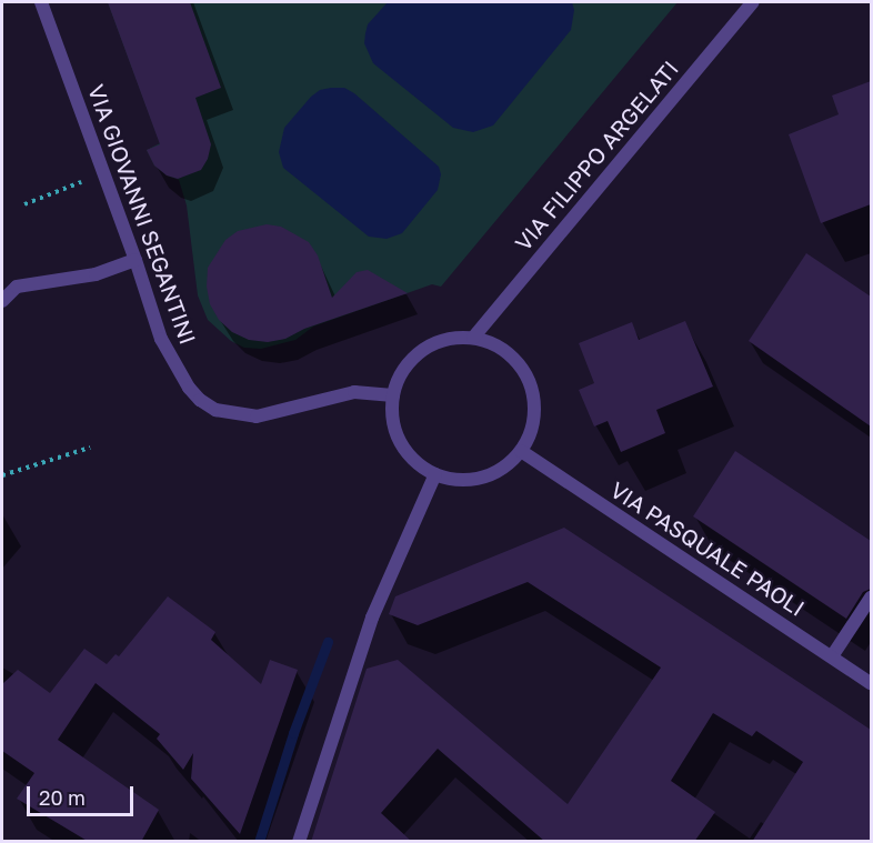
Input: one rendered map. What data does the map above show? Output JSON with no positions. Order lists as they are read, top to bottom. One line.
{"streets":{"street":["VIA FILIPPO ARGELATI","VIA GIOVANNI SEGANTINI","VIA PASQUALE PAOLI"]},"crossings":[["VIA FILIPPO ARGELATI","VIA GIOVANNI SEGANTINI"],["VIA FILIPPO ARGELATI","VIA PASQUALE PAOLI"],["VIA GIOVANNI SEGANTINI","VIA PASQUALE PAOLI"]],"scale_bar":"20 m"}
